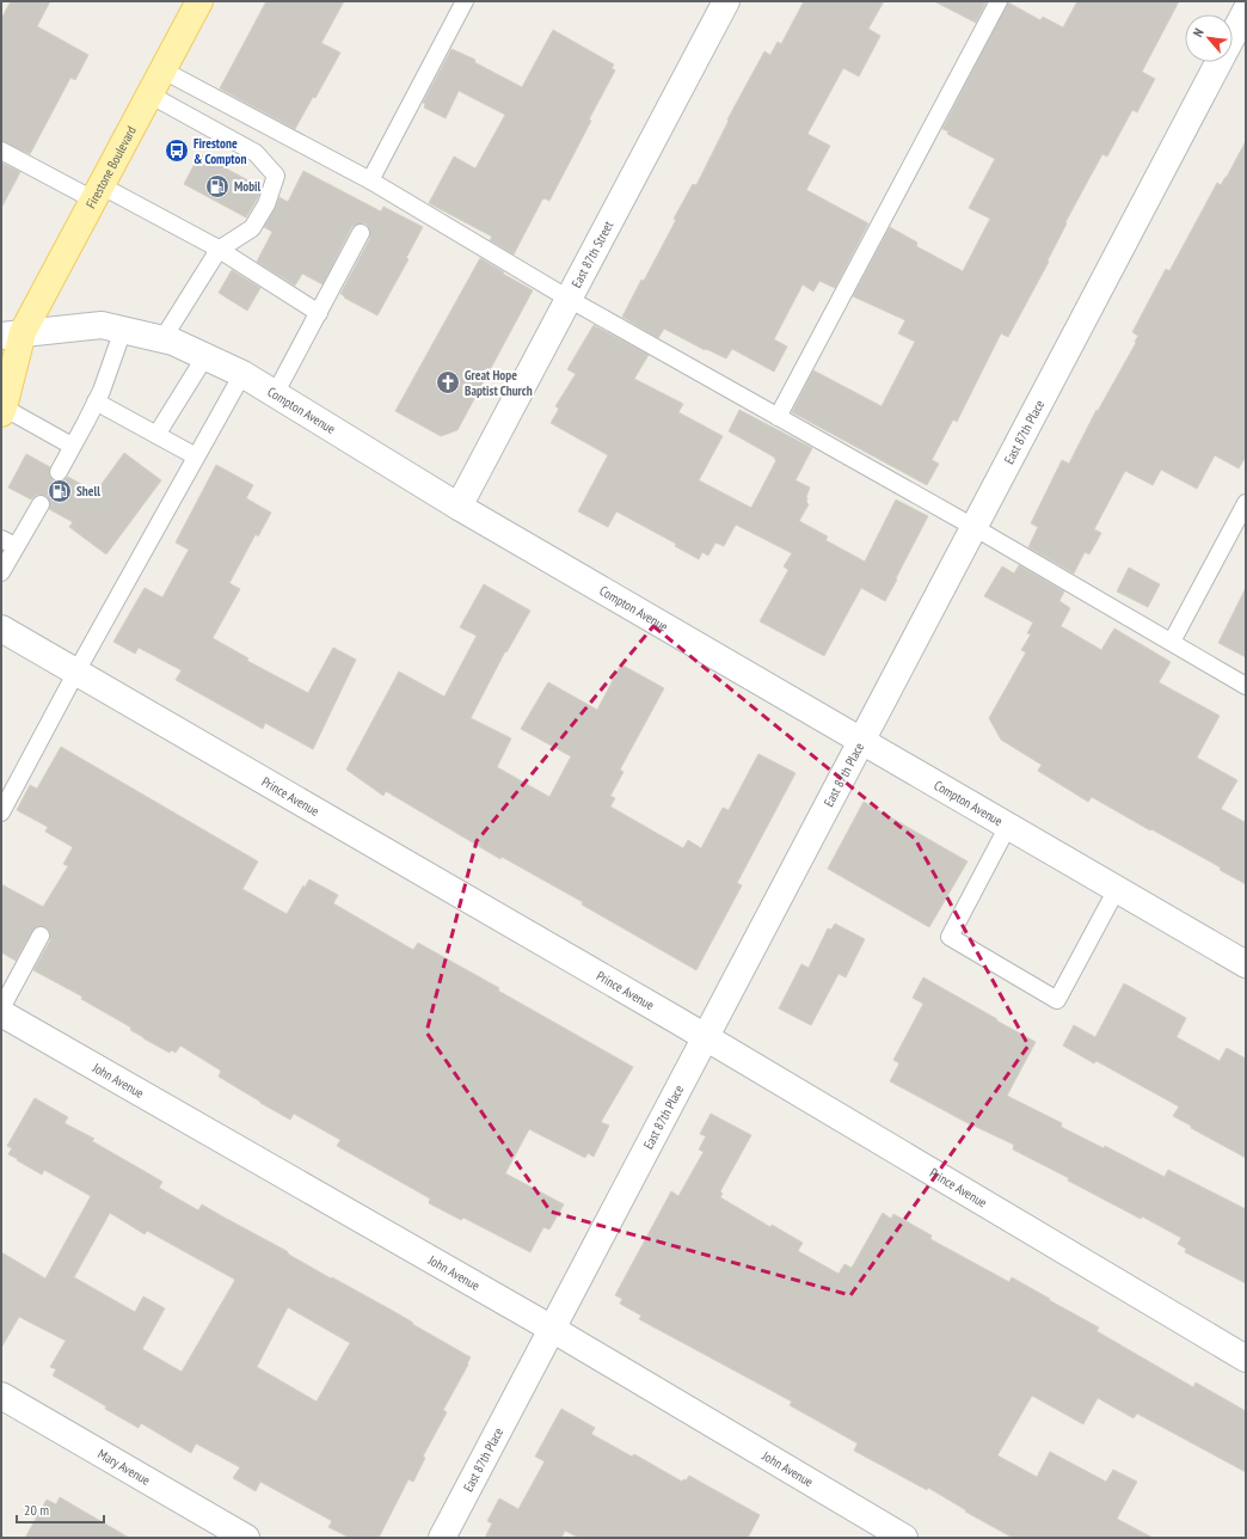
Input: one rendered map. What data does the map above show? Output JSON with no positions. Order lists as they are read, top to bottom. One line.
{"streets":{"main road":["Firestone Boulevard"],"street":["East 87th Street","Compton Avenue","East 87th Place","Prince Avenue","John Avenue","Mary Avenue"]},"crossings":[["Firestone Boulevard","Compton Avenue"],["East 87th Street","Compton Avenue"],["Compton Avenue","East 87th Place"],["East 87th Place","Prince Avenue"],["East 87th Place","John Avenue"]],"places":{"bus stop":["Firestone & Compton"],"fuel station":["Mobil","Shell"],"church":["Great Hope Baptist Church"]},"scale_bar":"20 m","north":"top left"}
